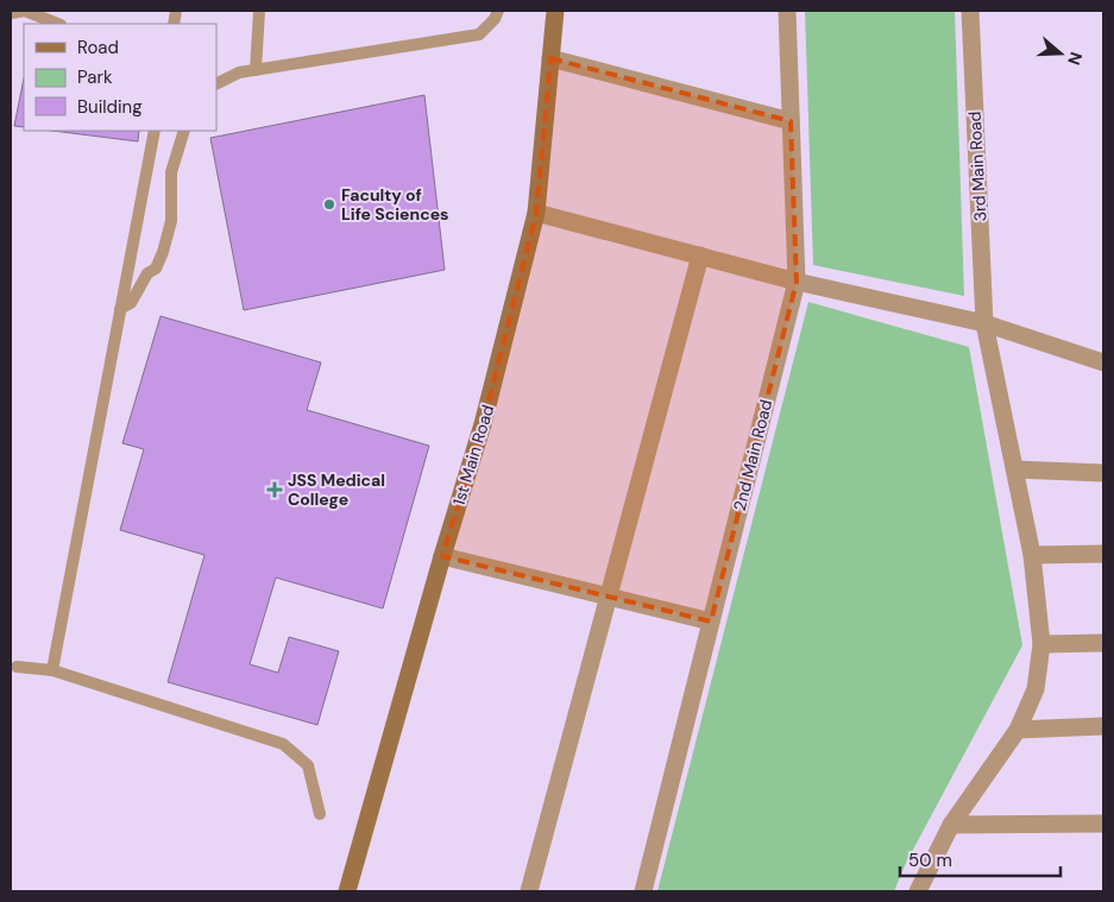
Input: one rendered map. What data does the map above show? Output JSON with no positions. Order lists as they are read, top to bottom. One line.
{"streets":{"street":["3rd Main Road","1st Main Road","2nd Main Road"]},"places":{"other":["Faculty of Life Sciences"],"health":["JSS Medical College"]},"legend":["Road","Park","Building"],"scale_bar":"50 m","north":"right"}
